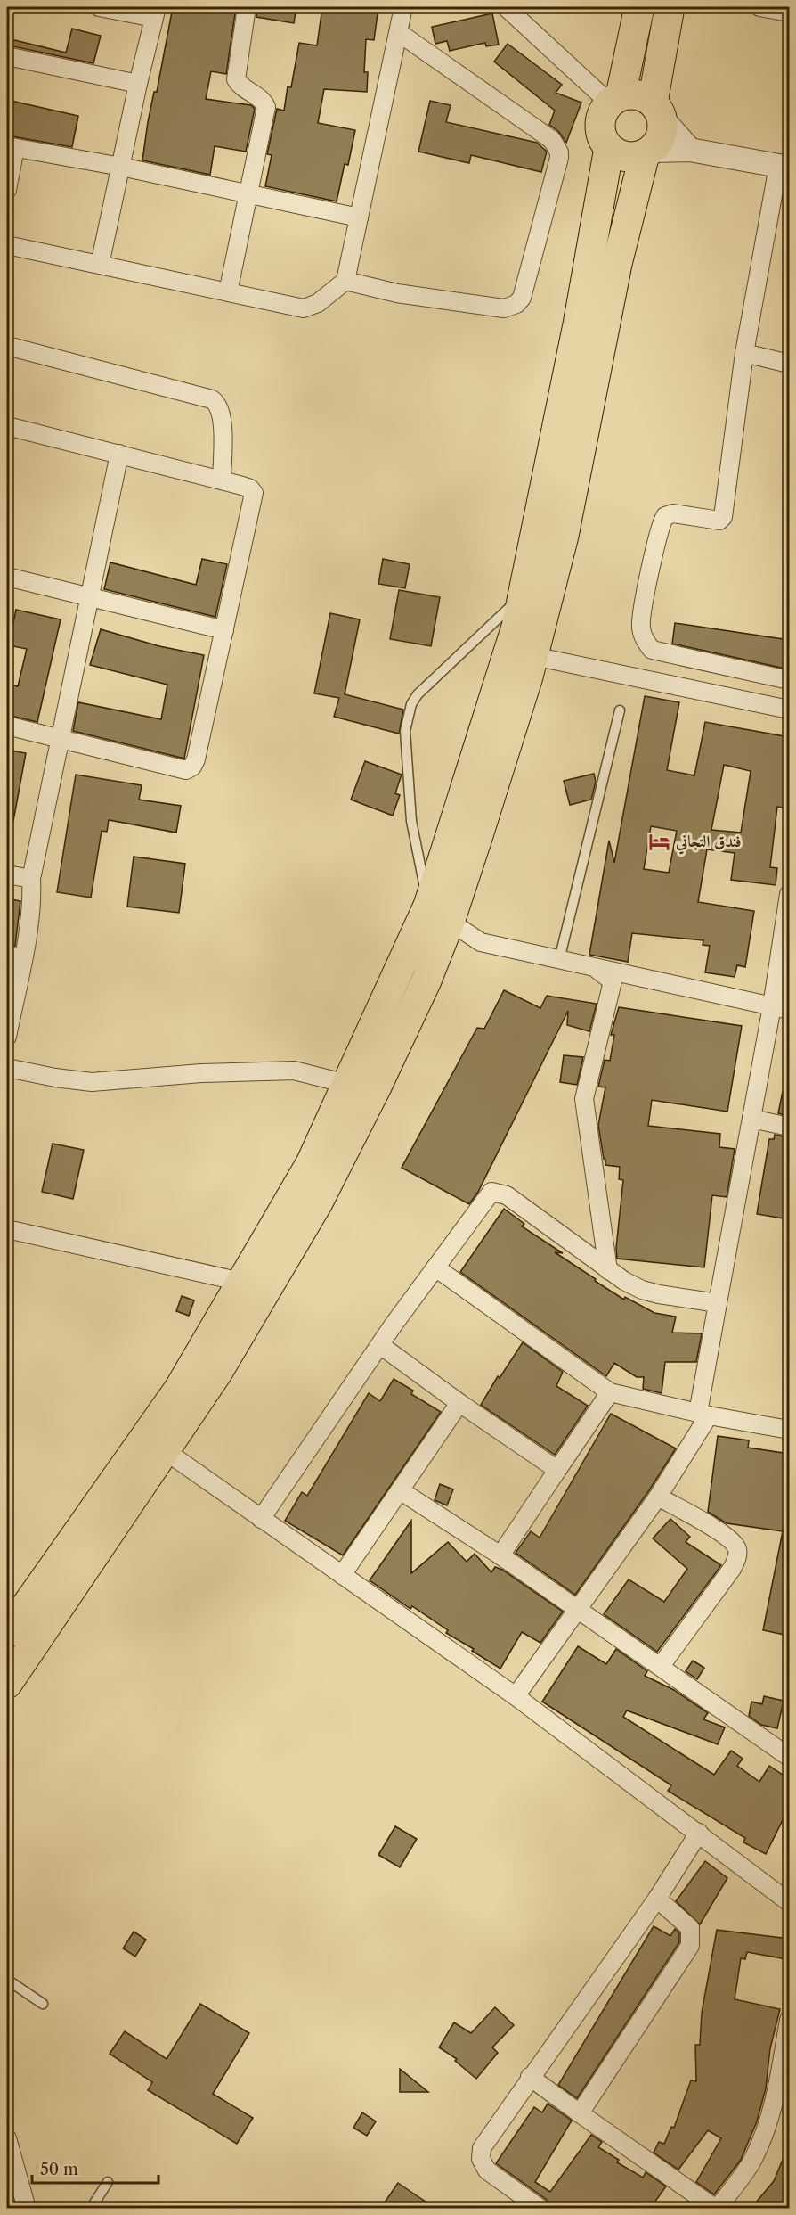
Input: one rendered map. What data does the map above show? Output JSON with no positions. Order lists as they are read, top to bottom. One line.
{"places":{"hotel":["فندق التجاني"]},"scale_bar":"50 m"}
